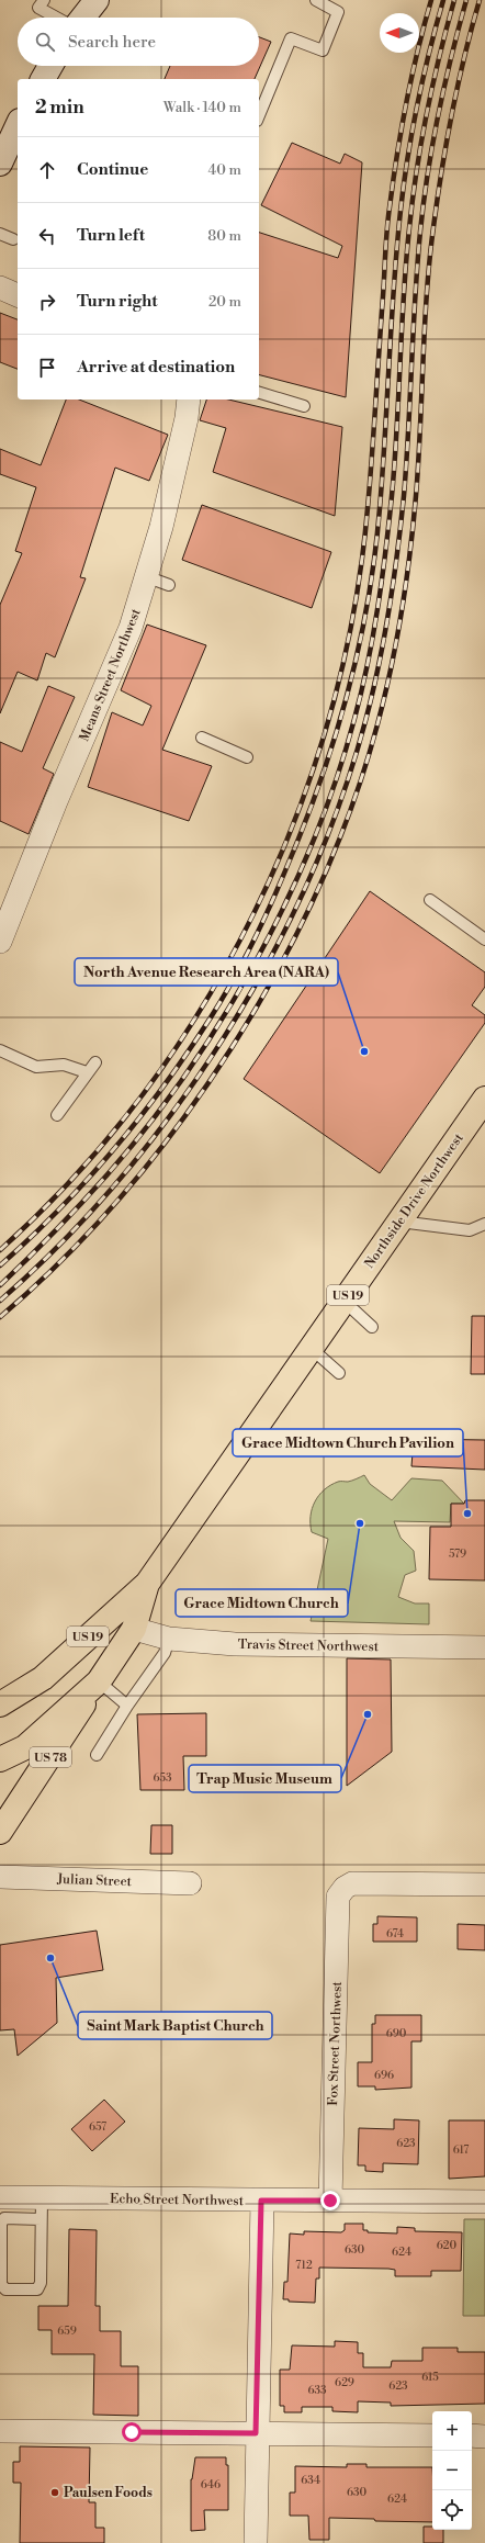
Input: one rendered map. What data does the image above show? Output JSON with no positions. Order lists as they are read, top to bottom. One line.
{"streets":{"highway":["Northside Drive Northwest","US 19","US 78"],"street":["Means Street Northwest","Travis Street Northwest","Julian Street","Fox Street Northwest","Echo Street Northwest"]},"crossings":[["Northside Drive Northwest","Travis Street Northwest"],["Northside Drive Northwest","US 78"],["Fox Street Northwest","Echo Street Northwest"]],"places":["North Avenue Research Area (NARA)","Grace Midtown Church Pavilion","Grace Midtown Church","Trap Music Museum","Saint Mark Baptist Church","Paulsen Foods"],"house_numbers":["579","653","674","690","696","657","623","617","620","630","624","712","659","615","629","623","633","634","646","630","624"],"north":"left","page":{"search":"Search here","heading":["2 min","Walk · 140 m"],"list":[["Continue","40 m"],["Turn left","80 m"],["Turn right","20 m"],"Arrive at destination"],"map_buttons":["+","−"]}}
